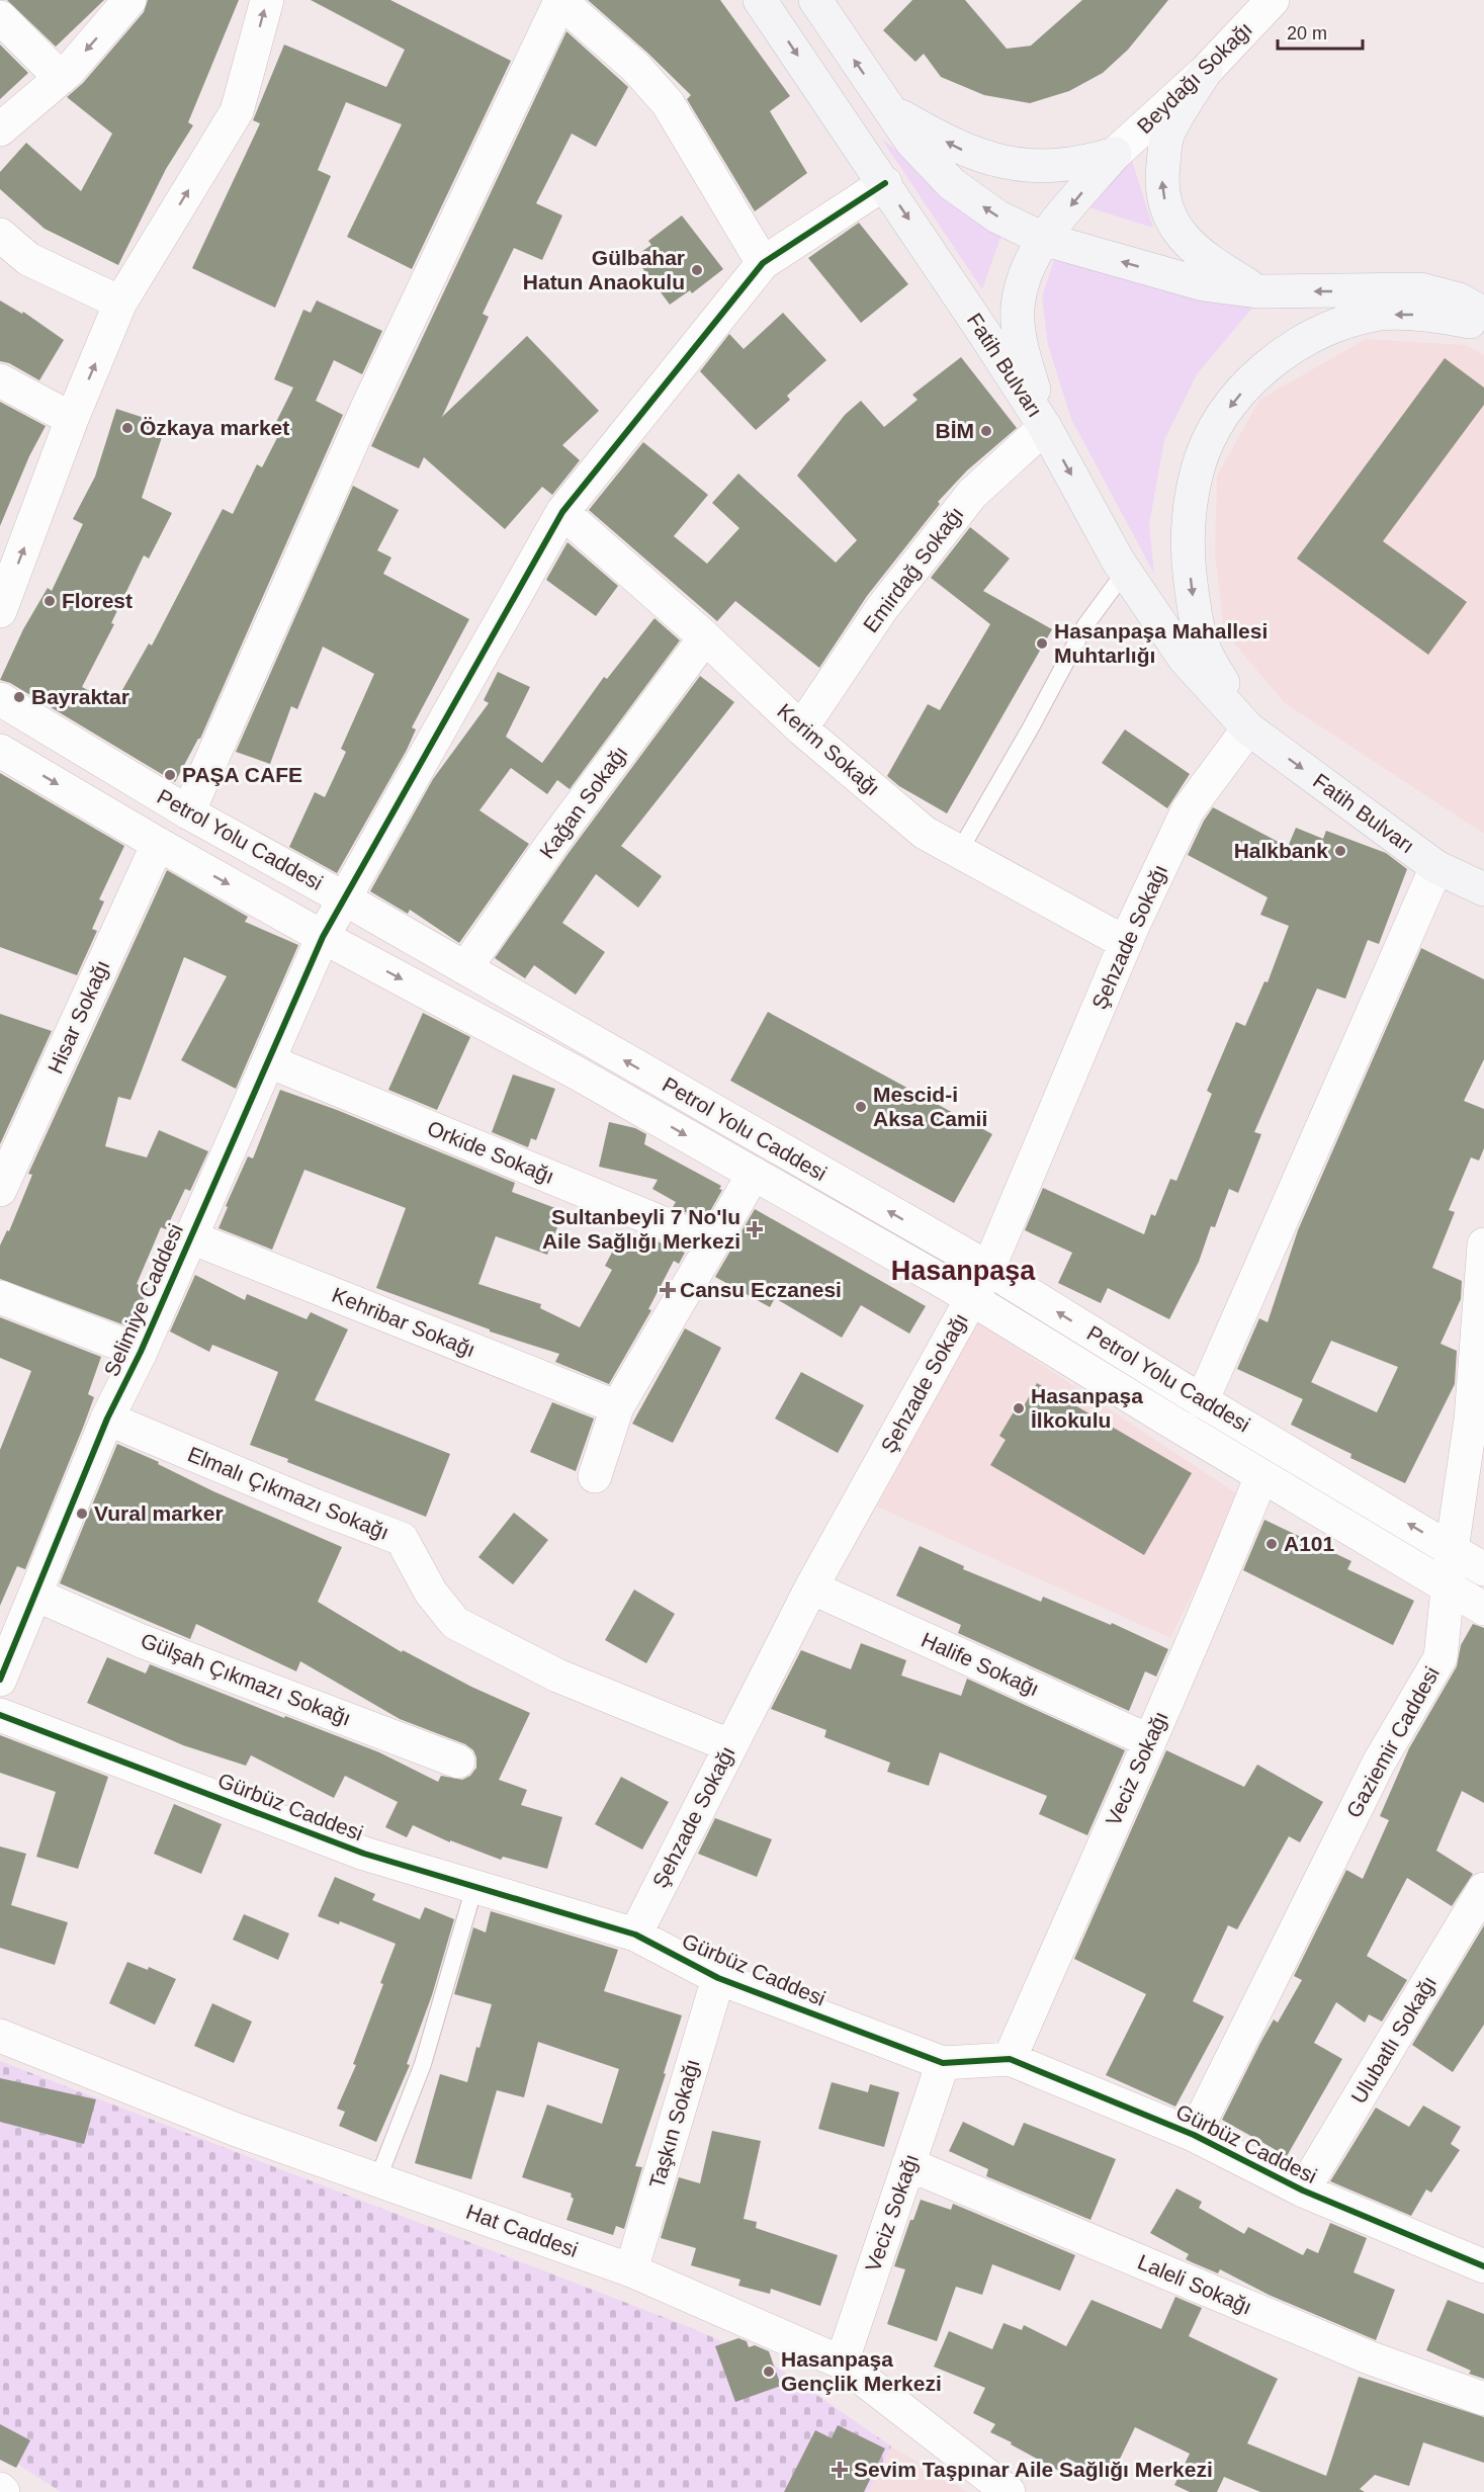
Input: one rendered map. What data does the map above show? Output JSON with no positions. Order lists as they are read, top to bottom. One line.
{"streets":{"main road":["Fatih Bulvarı"],"street":["Beydağı Sokağı","Emirdağ Sokağı","Kerim Sokağı","Kağan Sokağı","Petrol Yolu Caddesi","Şehzade Sokağı","Hisar Sokağı","Orkide Sokağı","Selimiye Caddesi","Kehribar Sokağı","Elmalı Çıkmazı Sokağı","Halife Sokağı","Gülşah Çıkmazı Sokağı","Gaziemir Caddesi","Veciz Sokağı","Gürbüz Caddesi","Ulubatlı Sokağı","Taşkın Sokağı","Hat Caddesi","Laleli Sokağı"]},"crossings":[["Fatih Bulvarı","Emirdağ Sokağı"],["Fatih Bulvarı","Şehzade Sokağı"],["Fatih Bulvarı","Selimiye Caddesi"],["Emirdağ Sokağı","Kerim Sokağı"],["Kerim Sokağı","Kağan Sokağı"],["Kerim Sokağı","Şehzade Sokağı"],["Kerim Sokağı","Selimiye Caddesi"],["Kağan Sokağı","Petrol Yolu Caddesi"],["Petrol Yolu Caddesi","Şehzade Sokağı"],["Petrol Yolu Caddesi","Hisar Sokağı"],["Petrol Yolu Caddesi","Selimiye Caddesi"],["Petrol Yolu Caddesi","Gaziemir Caddesi"],["Petrol Yolu Caddesi","Veciz Sokağı"],["Şehzade Sokağı","Elmalı Çıkmazı Sokağı"],["Şehzade Sokağı","Halife Sokağı"],["Şehzade Sokağı","Gürbüz Caddesi"],["Orkide Sokağı","Selimiye Caddesi"],["Selimiye Caddesi","Kehribar Sokağı"],["Selimiye Caddesi","Elmalı Çıkmazı Sokağı"],["Selimiye Caddesi","Gülşah Çıkmazı Sokağı"],["Halife Sokağı","Veciz Sokağı"],["Gaziemir Caddesi","Gürbüz Caddesi"],["Veciz Sokağı","Gürbüz Caddesi"],["Veciz Sokağı","Hat Caddesi"],["Veciz Sokağı","Laleli Sokağı"],["Gürbüz Caddesi","Ulubatlı Sokağı"],["Gürbüz Caddesi","Taşkın Sokağı"],["Taşkın Sokağı","Hat Caddesi"]],"districts":["Hasanpaşa"],"places":{"other":["Gülbahar Hatun Anaokulu","Özkaya market","BİM","Florest","Hasanpaşa Mahallesi Muhtarlığı","Bayraktar","PAŞA CAFE","Halkbank","Mescid-i Aksa Camii","Hasanpaşa İlkokulu","Vural marker","A101","Hasanpaşa Gençlik Merkezi"],"health":["Sultanbeyli 7 No'lu Aile Sağlığı Merkezi","Cansu Eczanesi","Sevim Taşpınar Aile Sağlığı Merkezi"]},"scale_bar":"20 m"}
